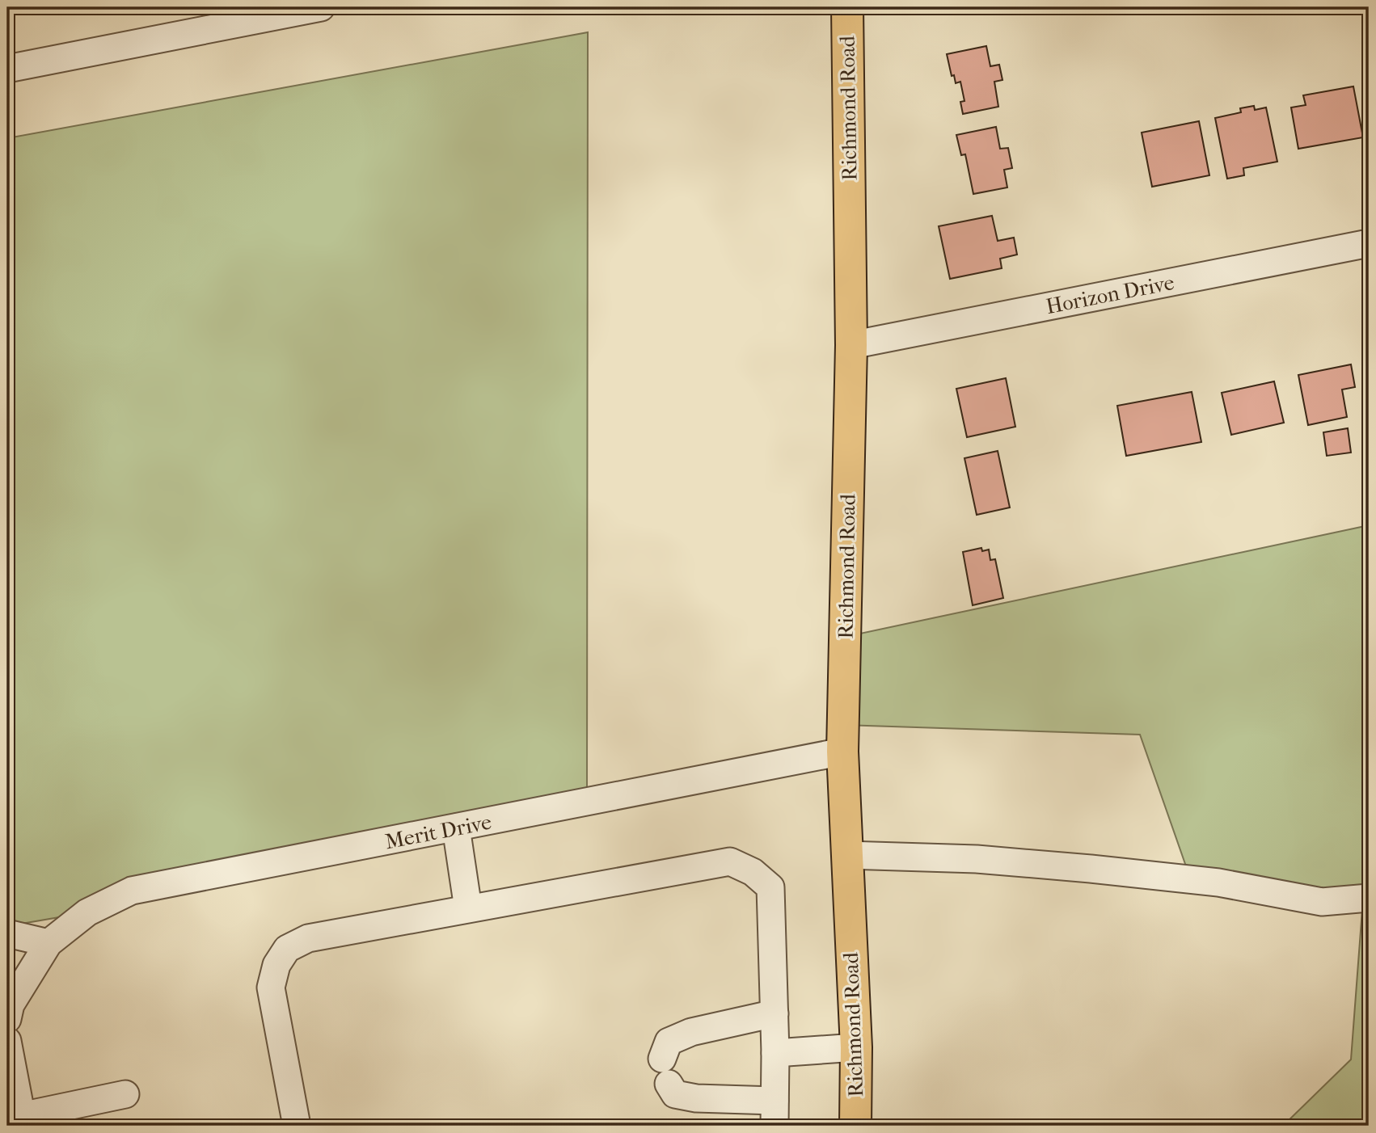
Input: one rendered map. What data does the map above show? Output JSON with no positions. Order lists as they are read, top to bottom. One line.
{"streets":{"main road":["Richmond Road"],"street":["Horizon Drive","Merit Drive"]},"crossings":[["Richmond Road","Horizon Drive"],["Richmond Road","Merit Drive"]]}
